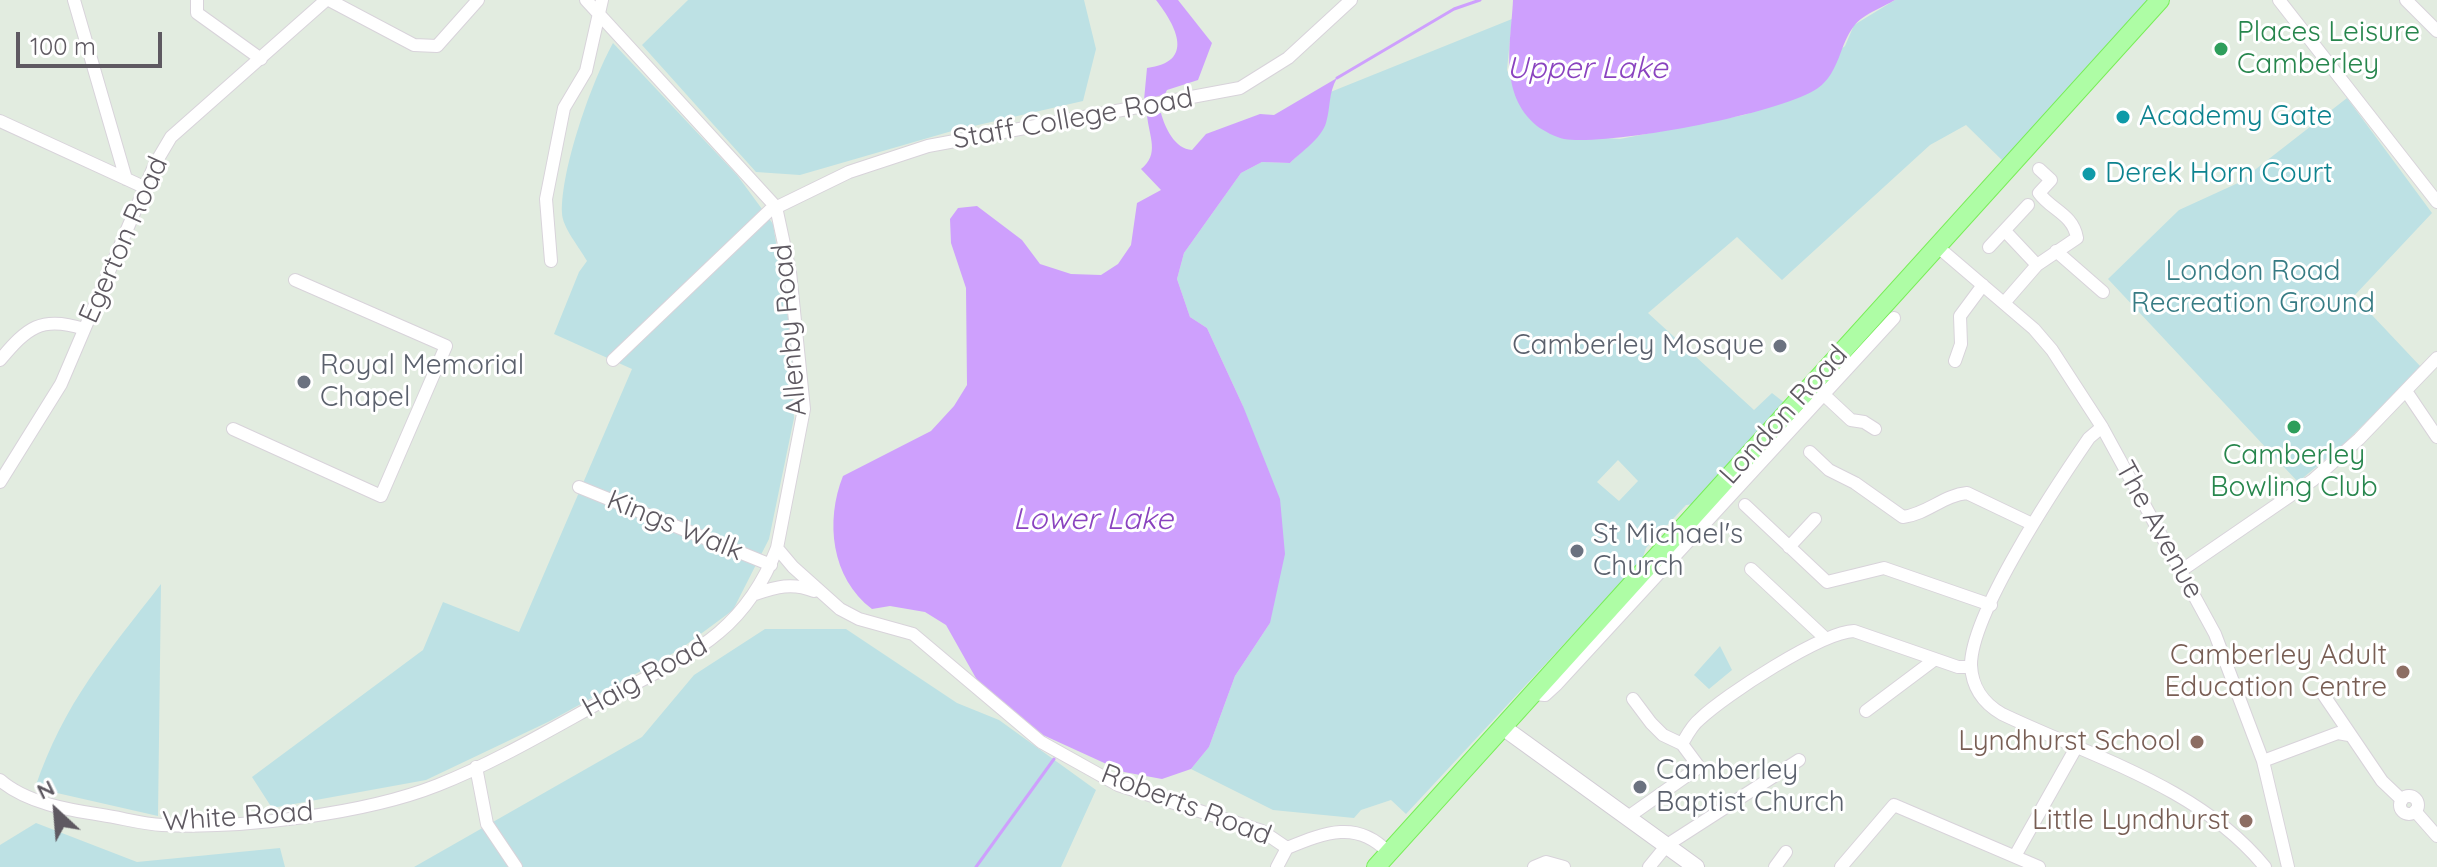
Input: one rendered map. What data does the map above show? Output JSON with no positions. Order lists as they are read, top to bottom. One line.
{"streets":{"main road":["London Road"],"street":["Staff College Road","Egerton Road","Allenby Road","Kings Walk","The Avenue","Haig Road","Roberts Road","White Road"]},"crossings":[["Staff College Road","Allenby Road"],["Allenby Road","Haig Road"],["London Road","The Avenue"],["Kings Walk","Haig Road"],["Haig Road","White Road"]],"water":["Upper Lake","Lower Lake"],"parks":["London Road Recreation Ground"],"places":["Places Leisure Camberley","Academy Gate","Derek Horn Court","Camberley Mosque","Royal Memorial Chapel","Camberley Bowling Club","St Michael's Church","Camberley Adult Education Centre","Lyndhurst School","Camberley Baptist Church","Little Lyndhurst"],"scale_bar":"100 m","north":"top left"}
